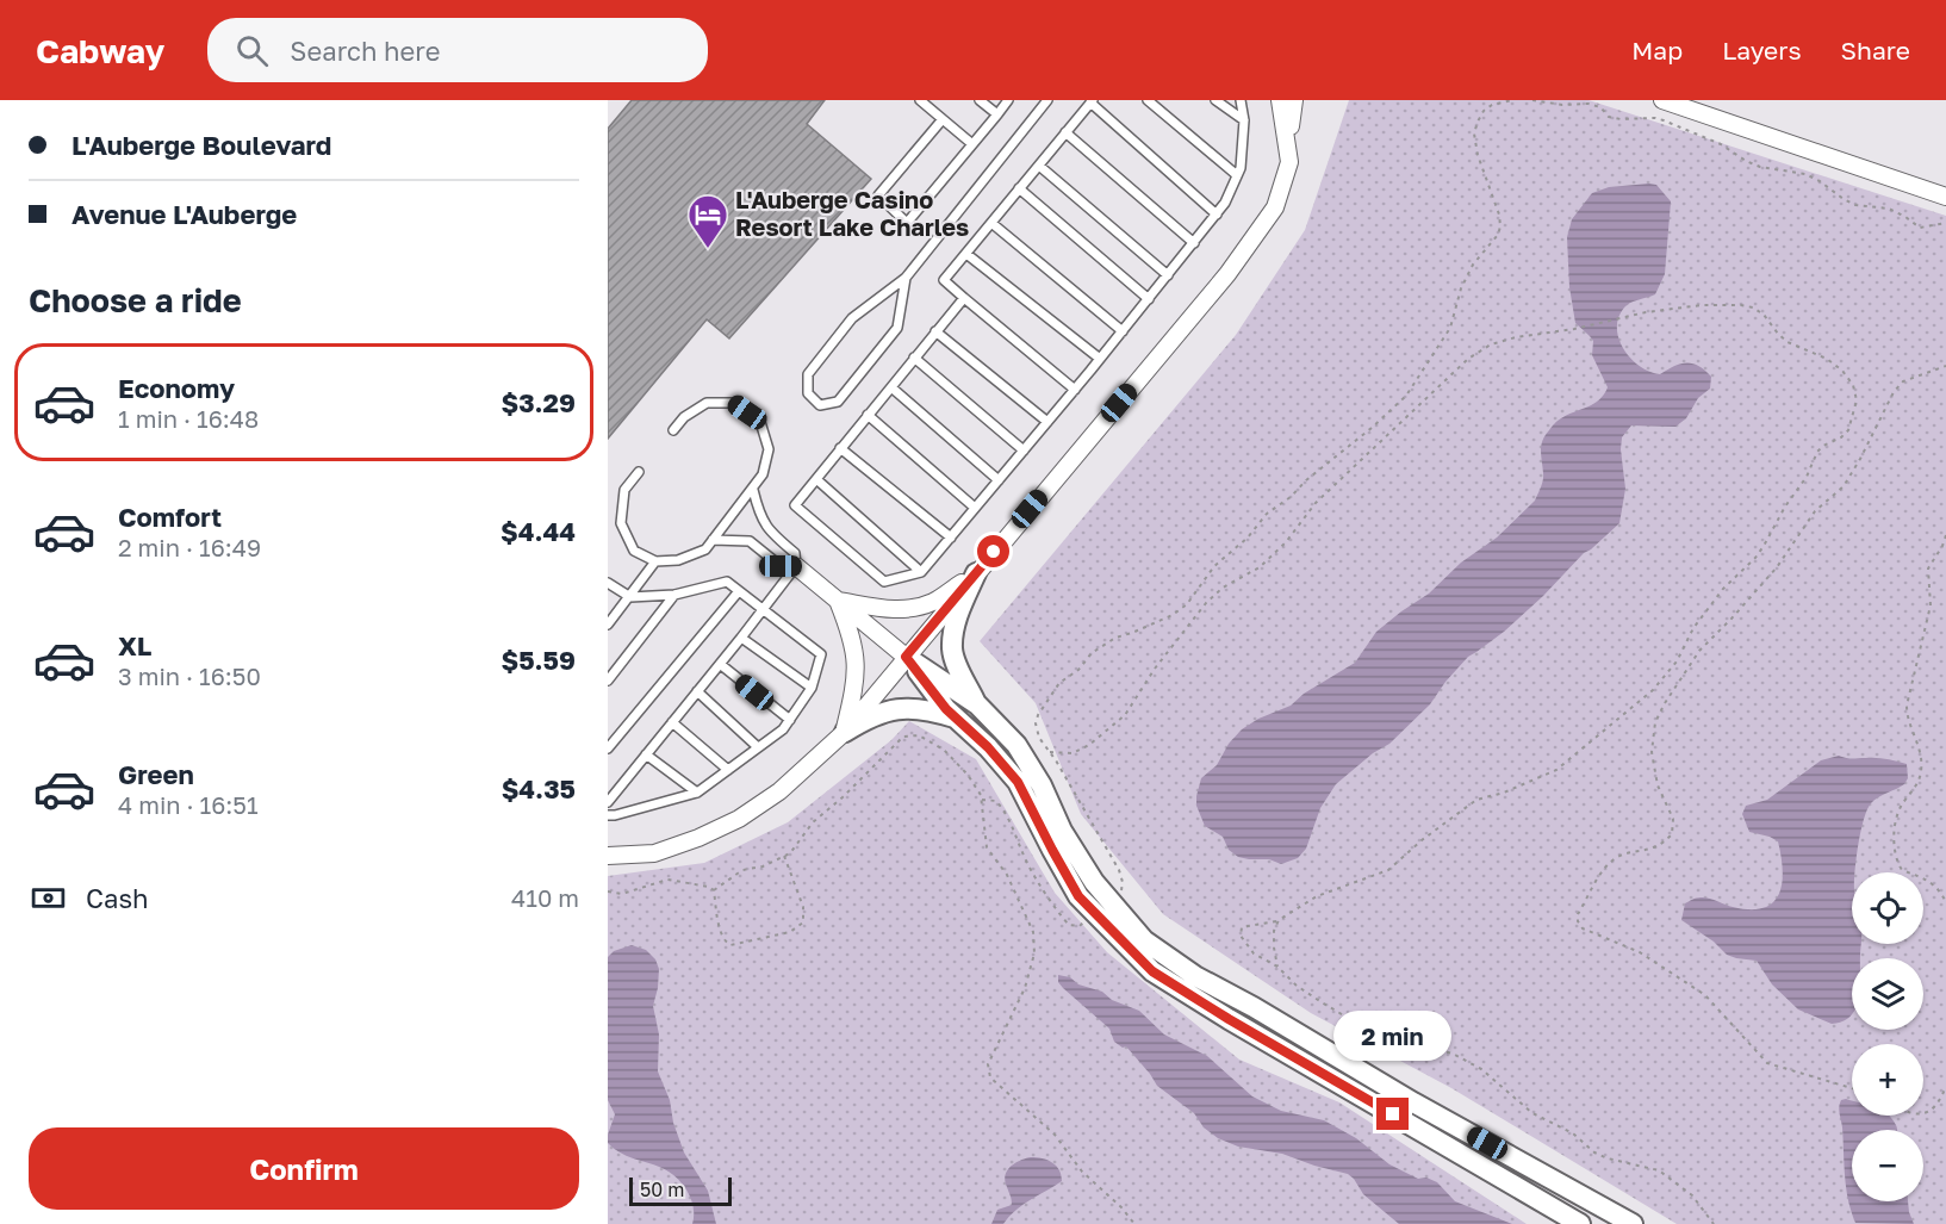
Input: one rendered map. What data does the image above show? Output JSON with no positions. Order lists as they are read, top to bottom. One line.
{"places":{"hotel":["L'Auberge Casino Resort Lake Charles"]},"scale_bar":"50 m","page":{"header":"Cabway","search":"Search here","nav":["Map","Layers","Share"],"banner":["L'Auberge Boulevard","Avenue L'Auberge"],"heading":"Choose a ride","list":[{"name":"Economy","note":"1 min · 16:48","value":"$3.29"},{"name":"Comfort","note":"2 min · 16:49","value":"$4.44"},{"name":"XL","note":"3 min · 16:50","value":"$5.59"},{"name":"Green","note":"4 min · 16:51","value":"$4.35"}],"pay":["Cash","410 m"],"map_buttons":["+","−"],"bubble":"2 min","buttons":"Confirm","scale":"50 m"}}
